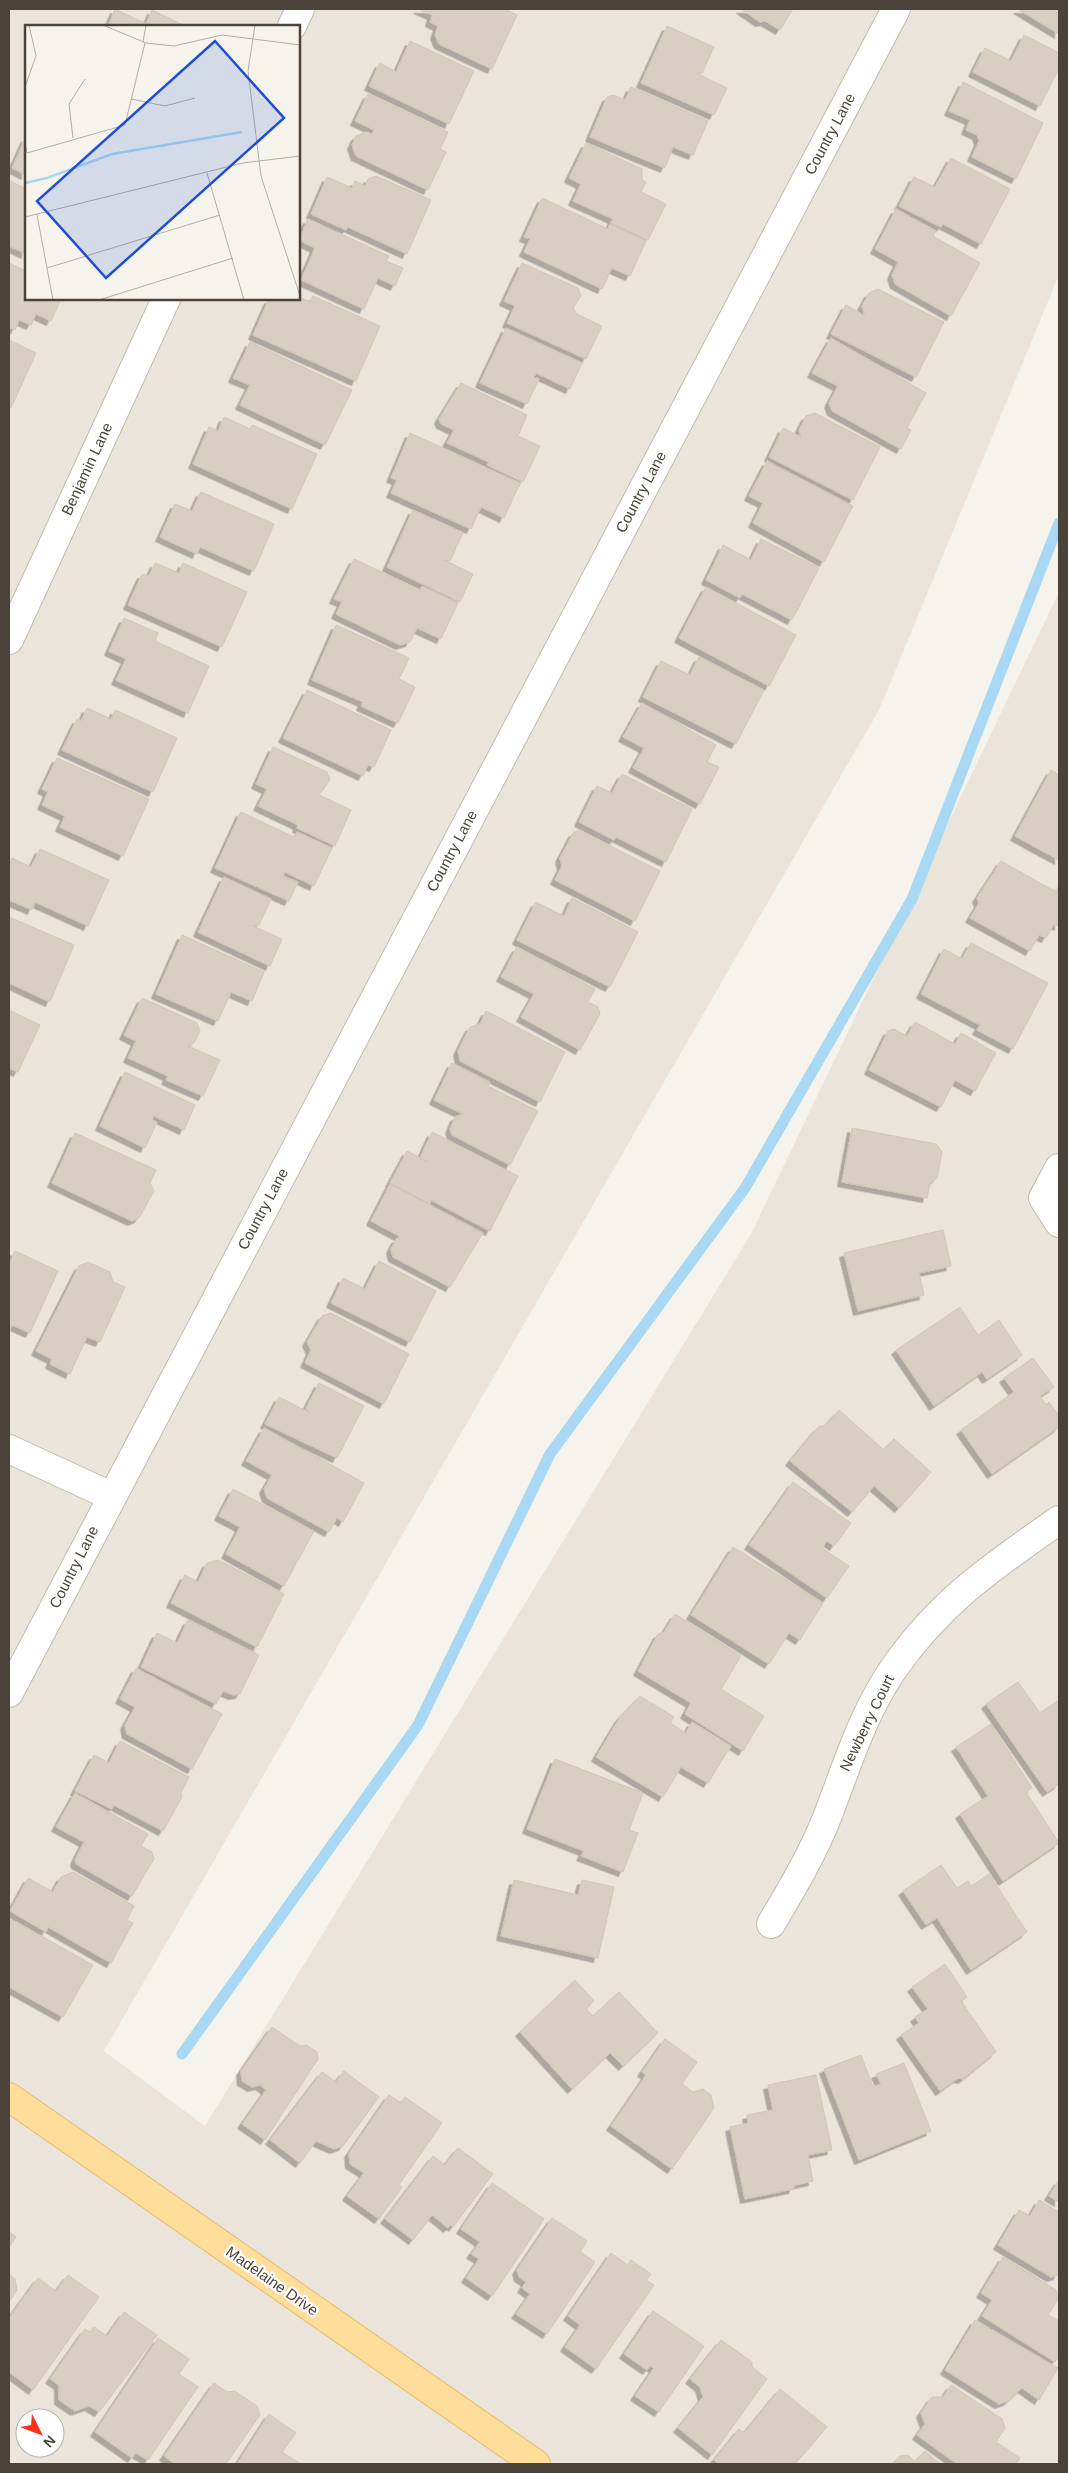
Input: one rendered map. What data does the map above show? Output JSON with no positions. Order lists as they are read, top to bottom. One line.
{"streets":{"main road":["Madelaine Drive"],"street":["Country Lane","Benjamin Lane","Newberry Court"]},"north":"bottom right"}
